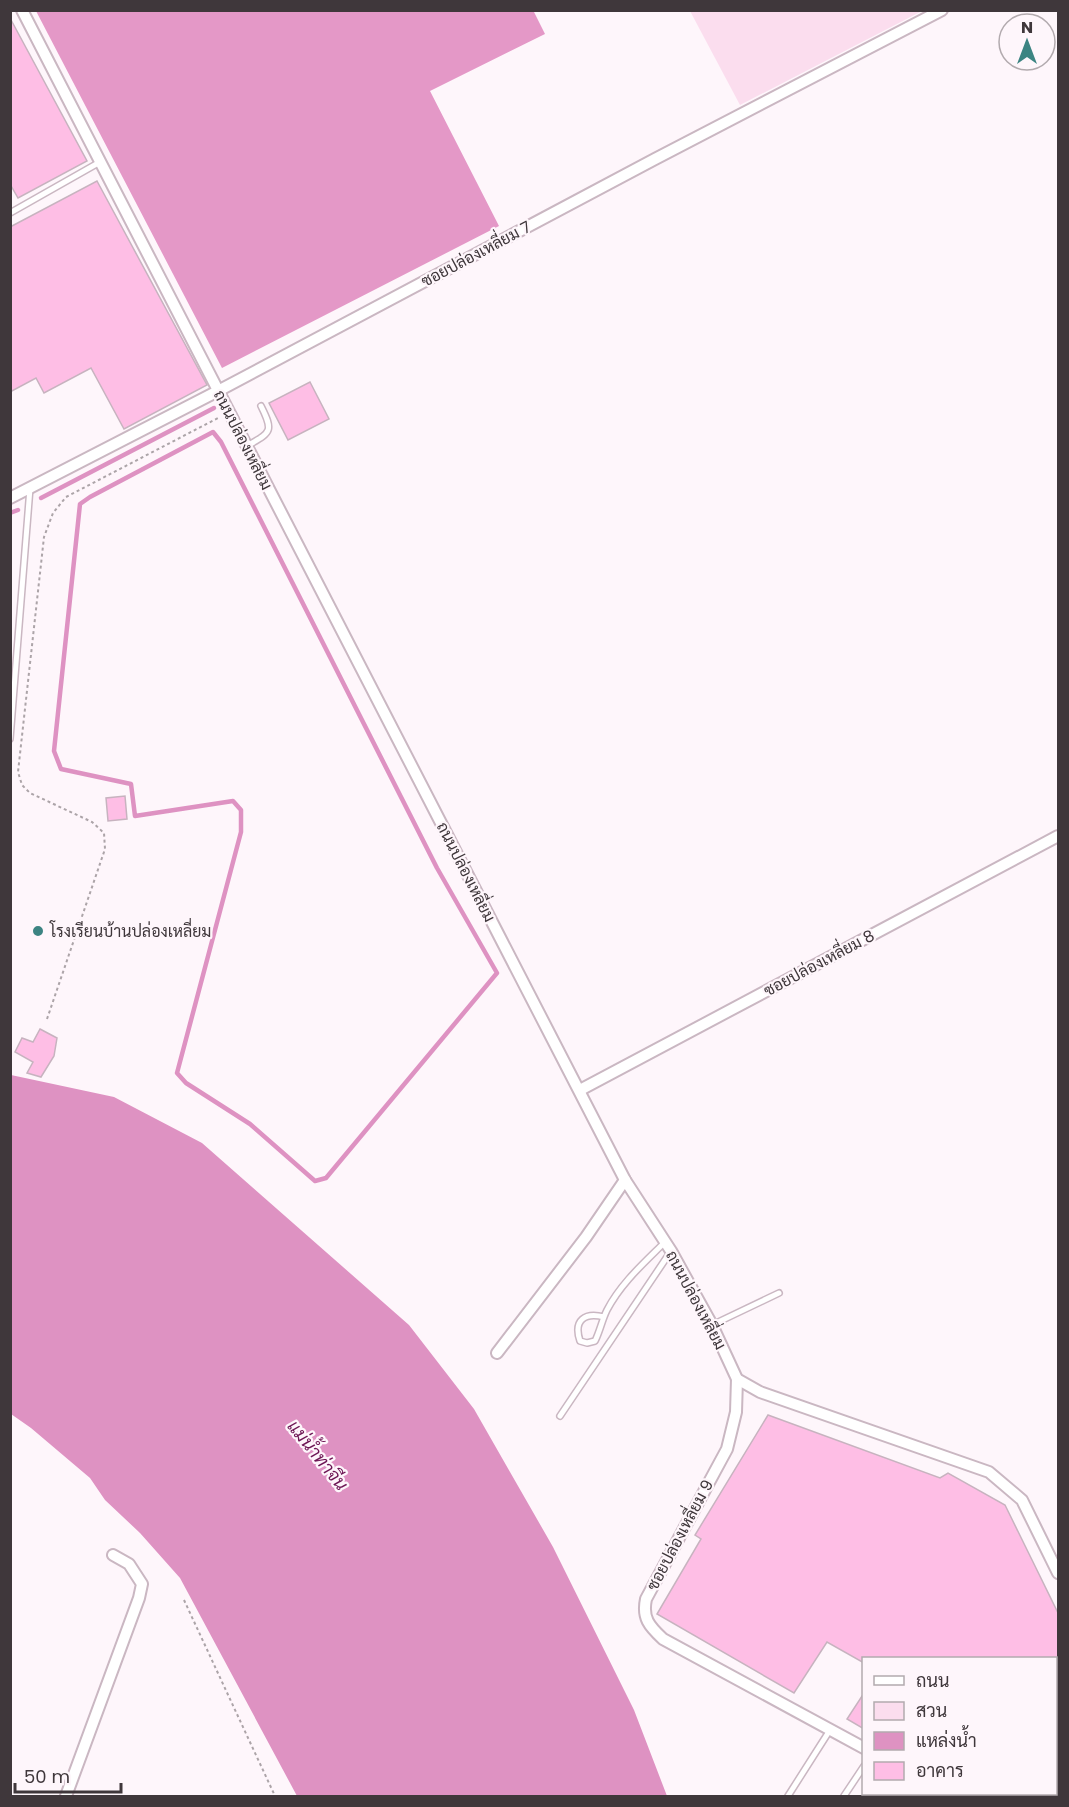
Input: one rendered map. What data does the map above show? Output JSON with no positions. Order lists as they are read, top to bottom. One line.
{"streets":{"street":["ซอยปล่องเหลี่ยม 7","ถนนปล่องเหลี่ยม","ซอยปล่องเหลี่ยม 8","ซอยปล่องเหลี่ยม 9"]},"crossings":[["ซอยปล่องเหลี่ยม 7","ถนนปล่องเหลี่ยม"],["ถนนปล่องเหลี่ยม","ซอยปล่องเหลี่ยม 8"],["ถนนปล่องเหลี่ยม","ซอยปล่องเหลี่ยม 9"]],"water":["แม่น้ำท่าจีน"],"places":["โรงเรียนบ้านปล่องเหลี่ยม"],"legend":["ถนน","สวน","แหล่งน้ำ","อาคาร"],"scale_bar":"50 m","north":"top"}
